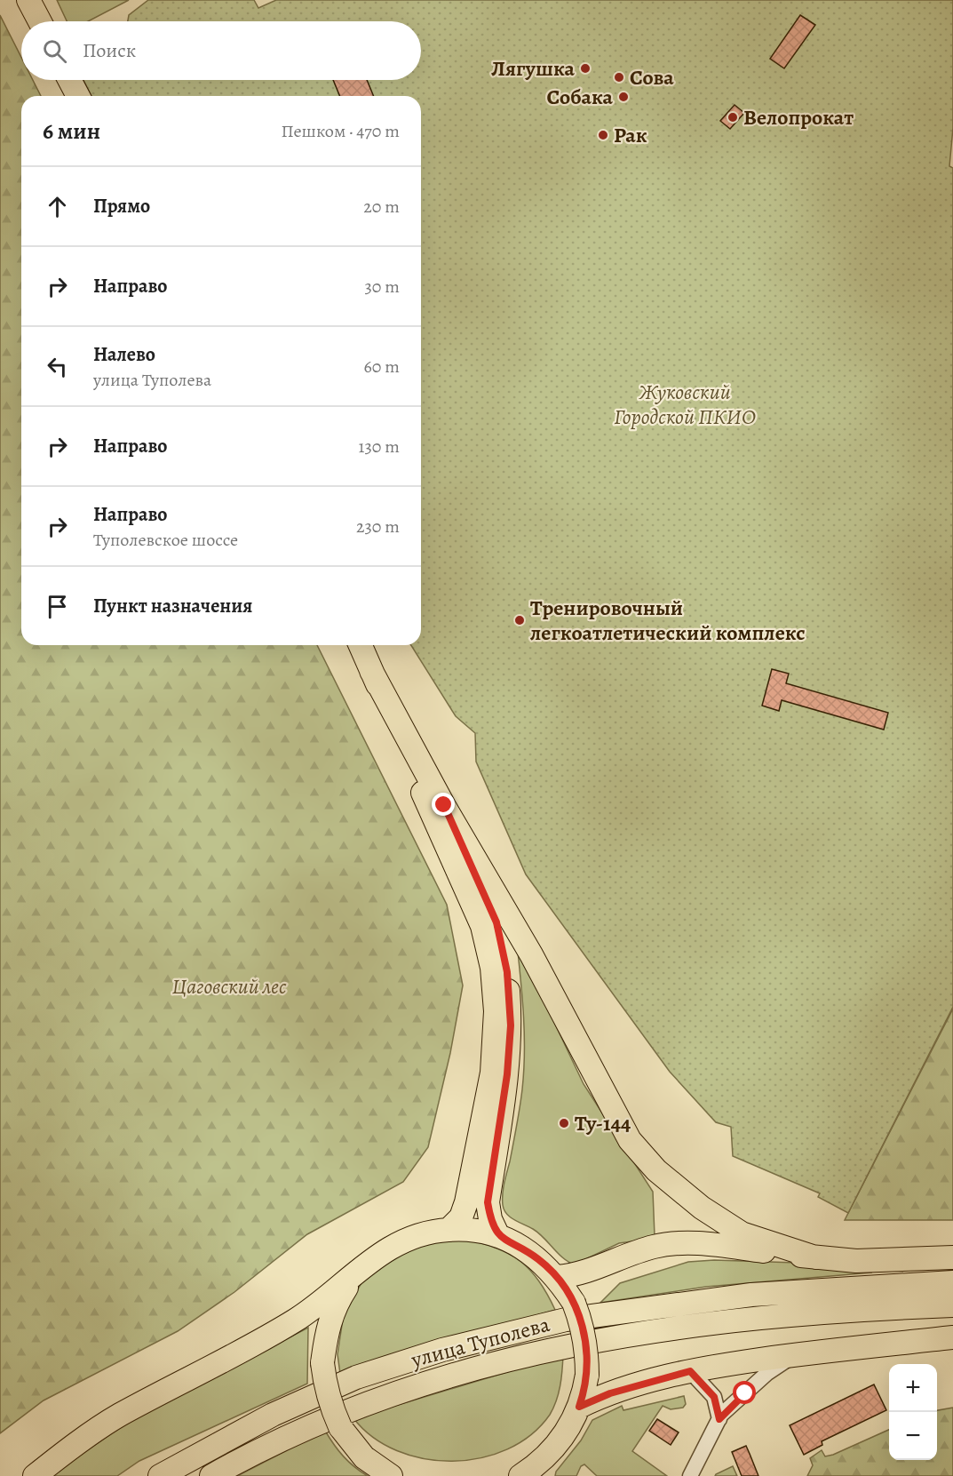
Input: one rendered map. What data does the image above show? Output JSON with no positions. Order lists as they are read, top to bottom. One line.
{"streets":{"main road":["улица Туполева"]},"parks":["Жуковский Городской ПКИО","Цаговский лес"],"places":["Лягушка","Сова","Собака","Велопрокат","Рак","Тренировочный легкоатлетический комплекс","Ty-144"],"page":{"search":"Поиск","heading":["6 мин","Пешком · 470 m"],"list":[["Прямо","20 m"],["Направо","30 m"],["Налево","улица Туполева","60 m"],["Направо","130 m"],["Направо","Туполевское шоссе","230 m"],"Пункт назначения"],"map_buttons":["+","−"]}}
